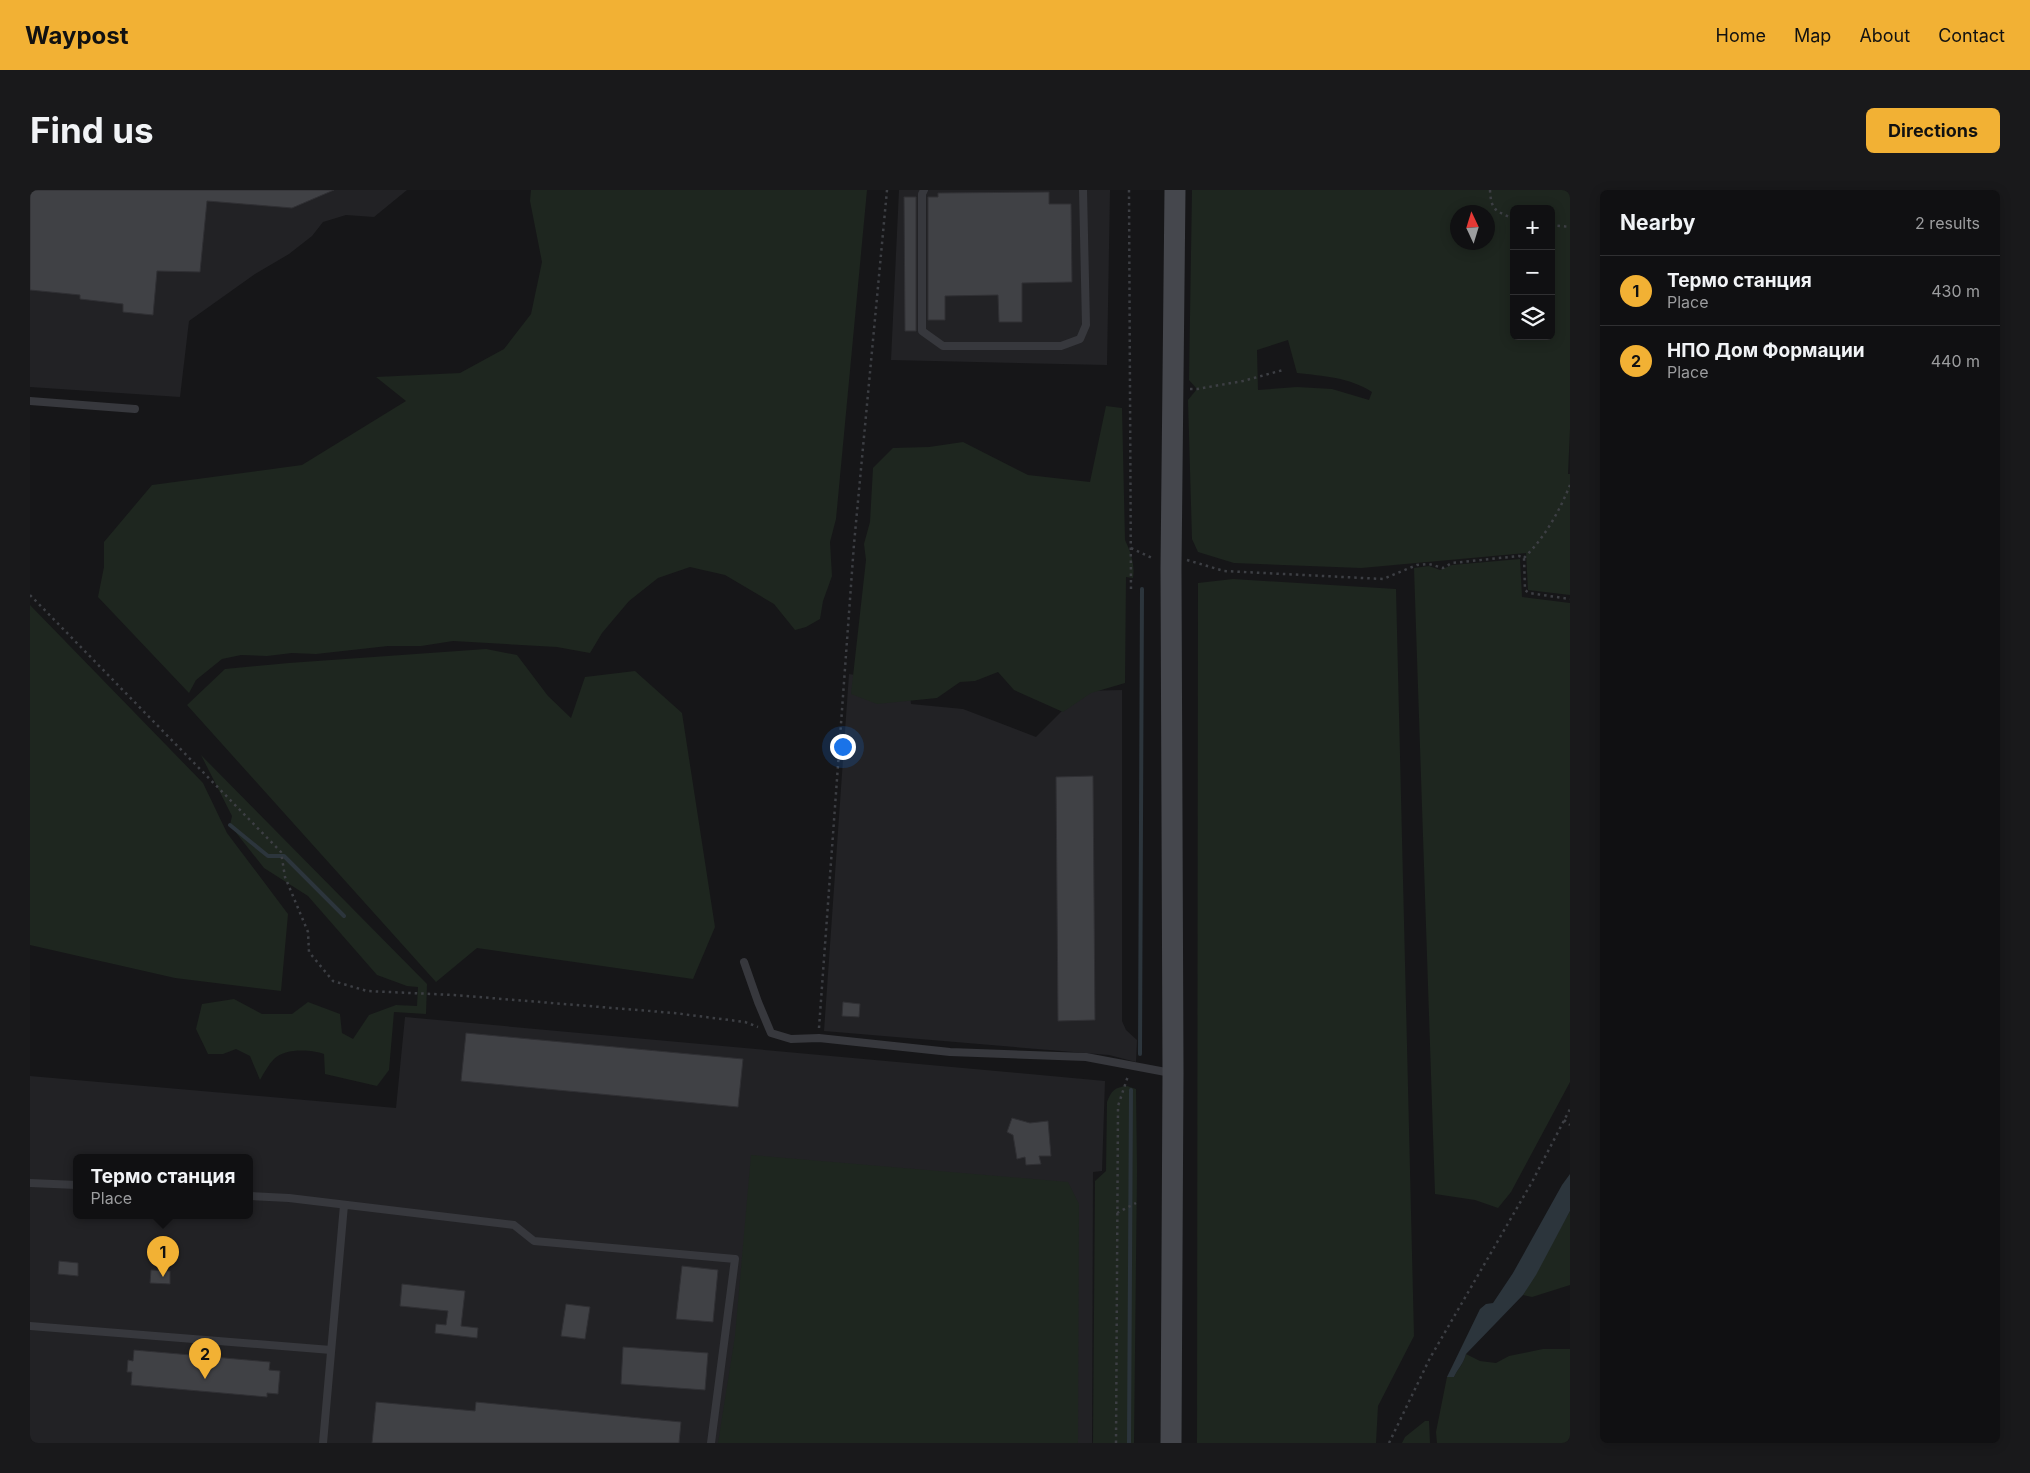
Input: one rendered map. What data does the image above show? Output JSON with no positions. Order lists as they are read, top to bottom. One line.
{"north":"top","page":{"header":"Waypost","nav":["Home","Map","About","Contact"],"buttons":"Directions","title":"Find us","heading":["Nearby","2 results"],"map_buttons":["+","−"],"list":[{"mark":"1","name":"Термо станция","note":"Place","value":"430 m"},{"mark":"2","name":"НПО Дом Формации","note":"Place","value":"440 m"}],"popup":["Термо станция","Place"],"pins":["1","2"]}}
